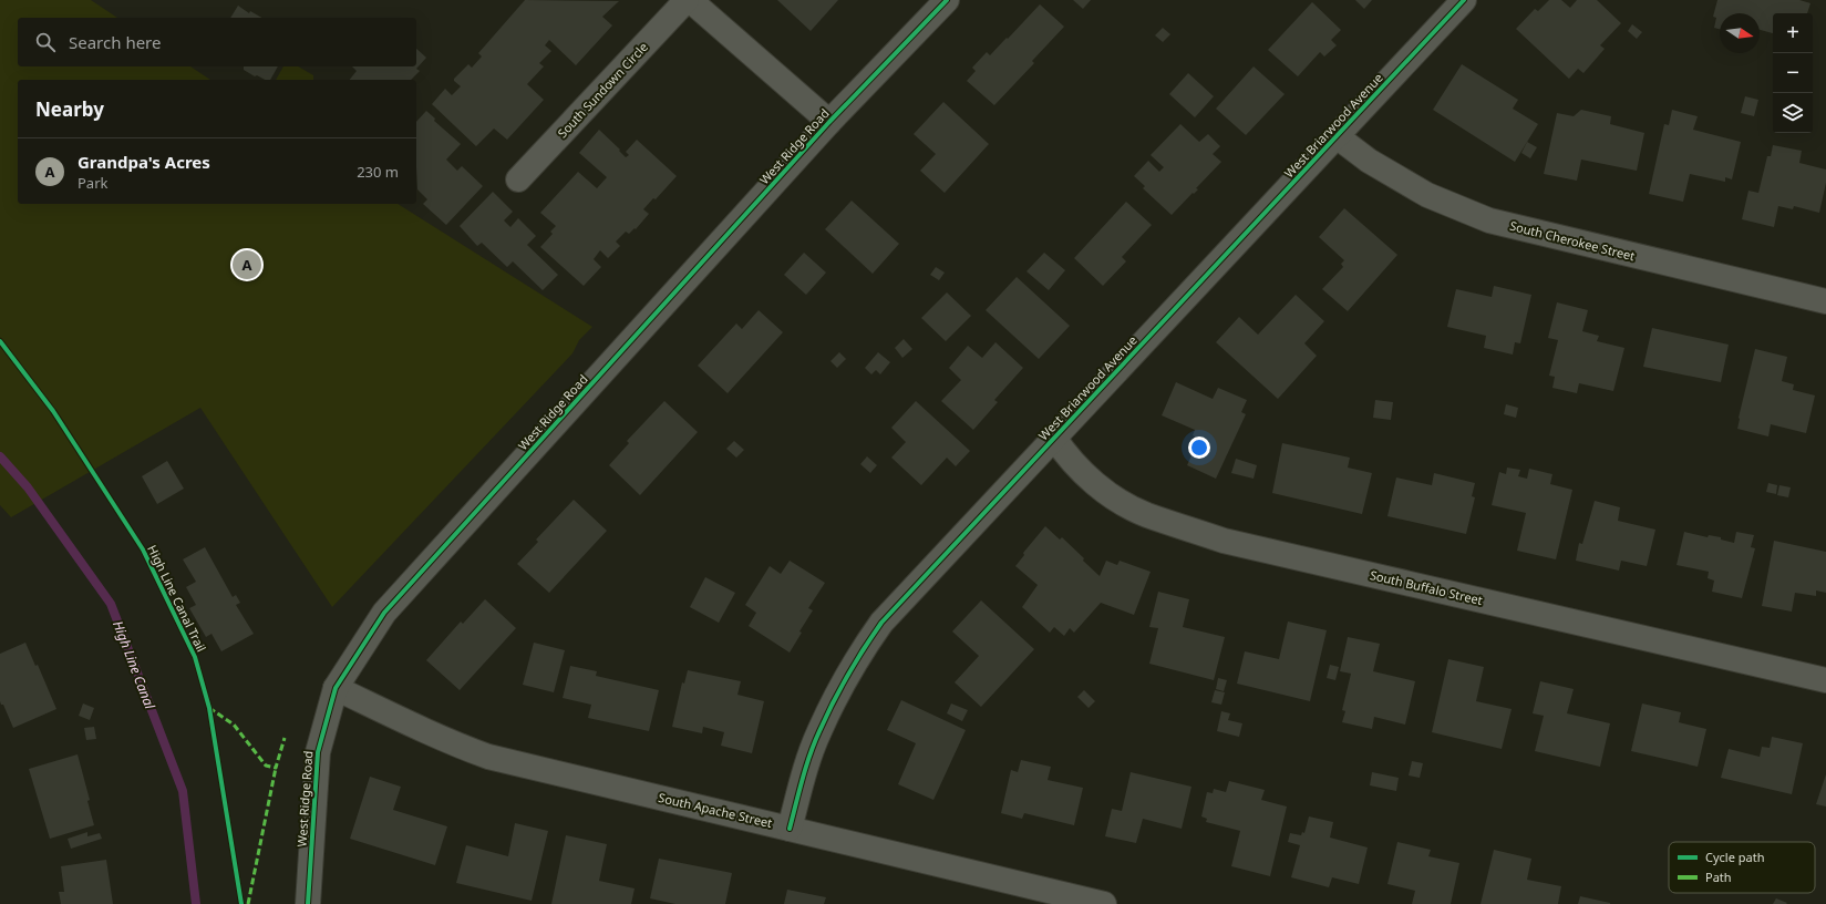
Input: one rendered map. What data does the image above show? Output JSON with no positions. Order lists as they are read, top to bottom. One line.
{"streets":{"street":["South Sundown Circle","West Briarwood Avenue","West Ridge Road","South Cherokee Street","South Buffalo Street","South Apache Street"],"cycle path":["High Line Canal Trail"]},"crossings":[["South Sundown Circle","West Ridge Road"],["West Briarwood Avenue","South Cherokee Street"],["West Briarwood Avenue","South Buffalo Street"],["West Briarwood Avenue","South Apache Street"],["West Ridge Road","South Apache Street"]],"water":["High Line Canal"],"legend":["Cycle path","Path"],"north":"right","page":{"map_buttons":["+","−"],"search":"Search here","heading":"Nearby","list":[{"mark":"A","name":"Grandpa's Acres","note":"Park","value":"230 m"}],"pins":"A"}}
